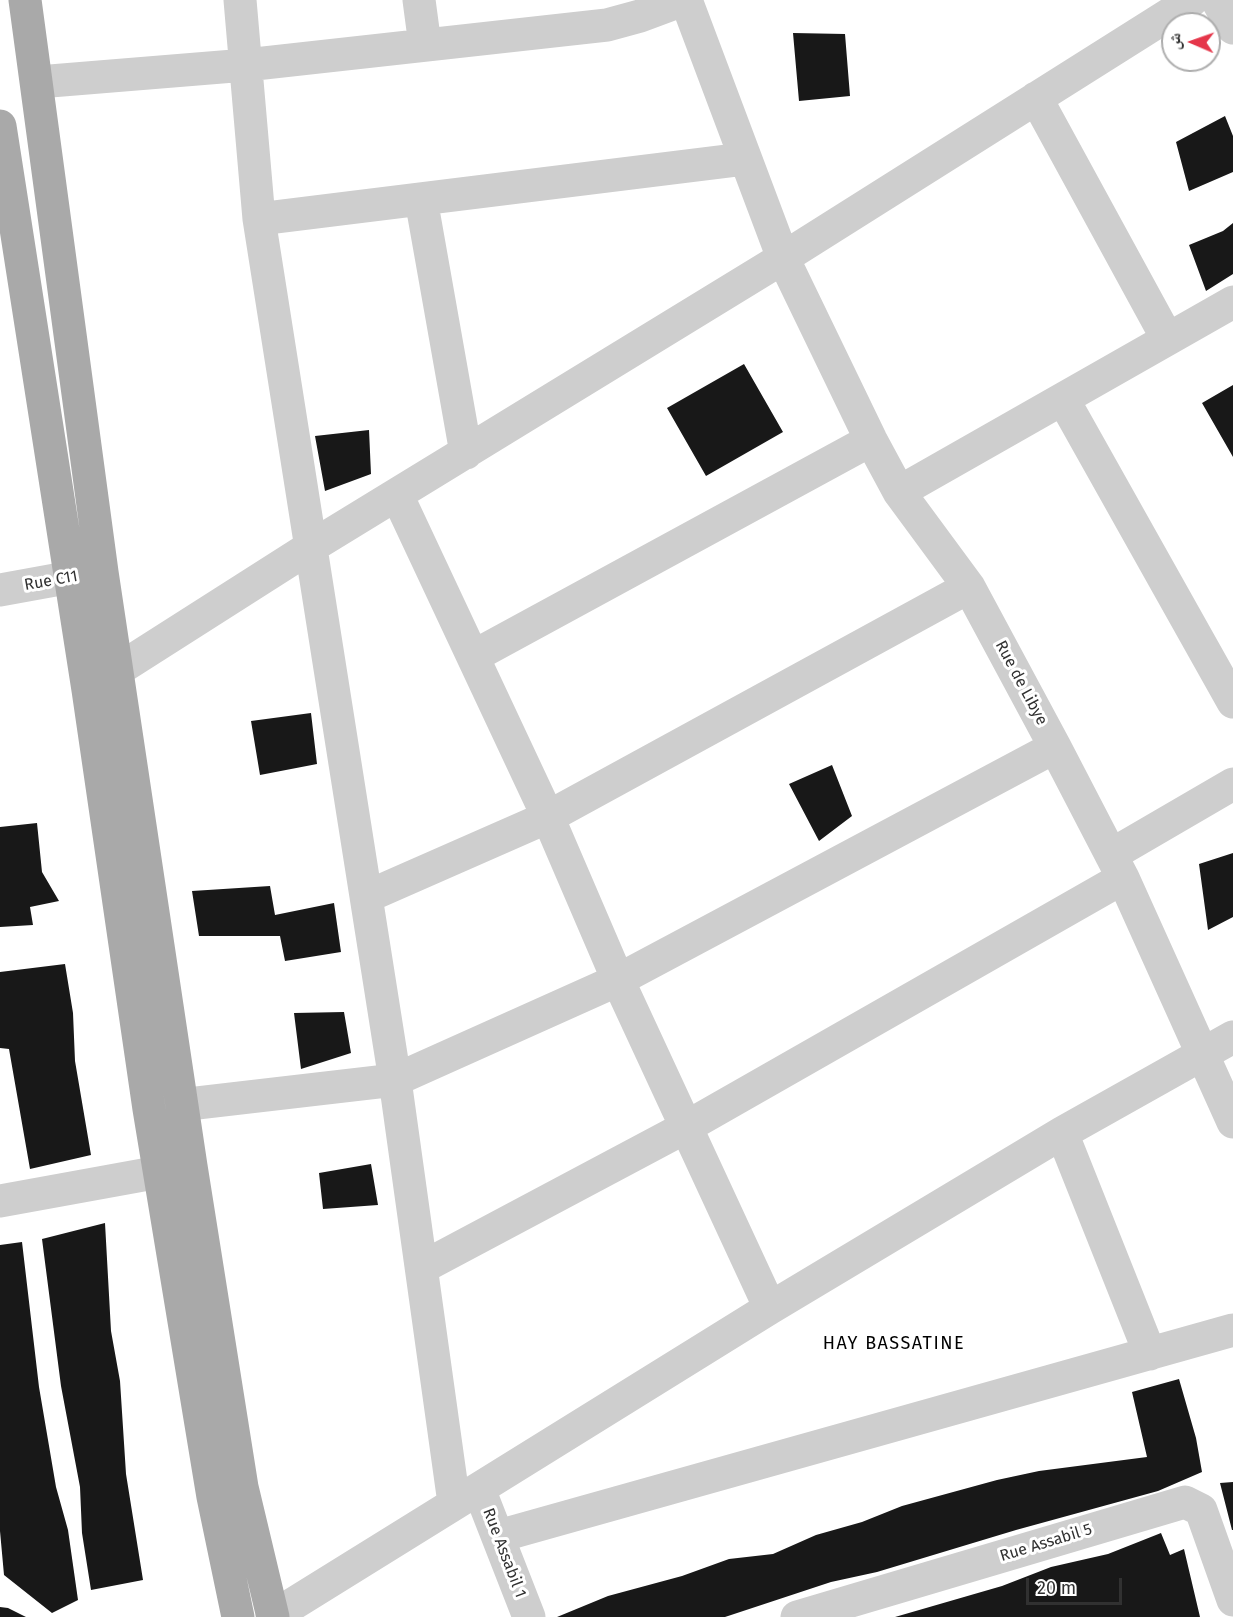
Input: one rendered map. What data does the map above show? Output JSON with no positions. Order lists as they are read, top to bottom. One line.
{"streets":{"street":["Rue C11","Rue de Libye","Rue Assabil 5","Rue Assabil 1"]},"districts":["HAY BASSATINE"],"scale_bar":"20 m","north":"left"}
